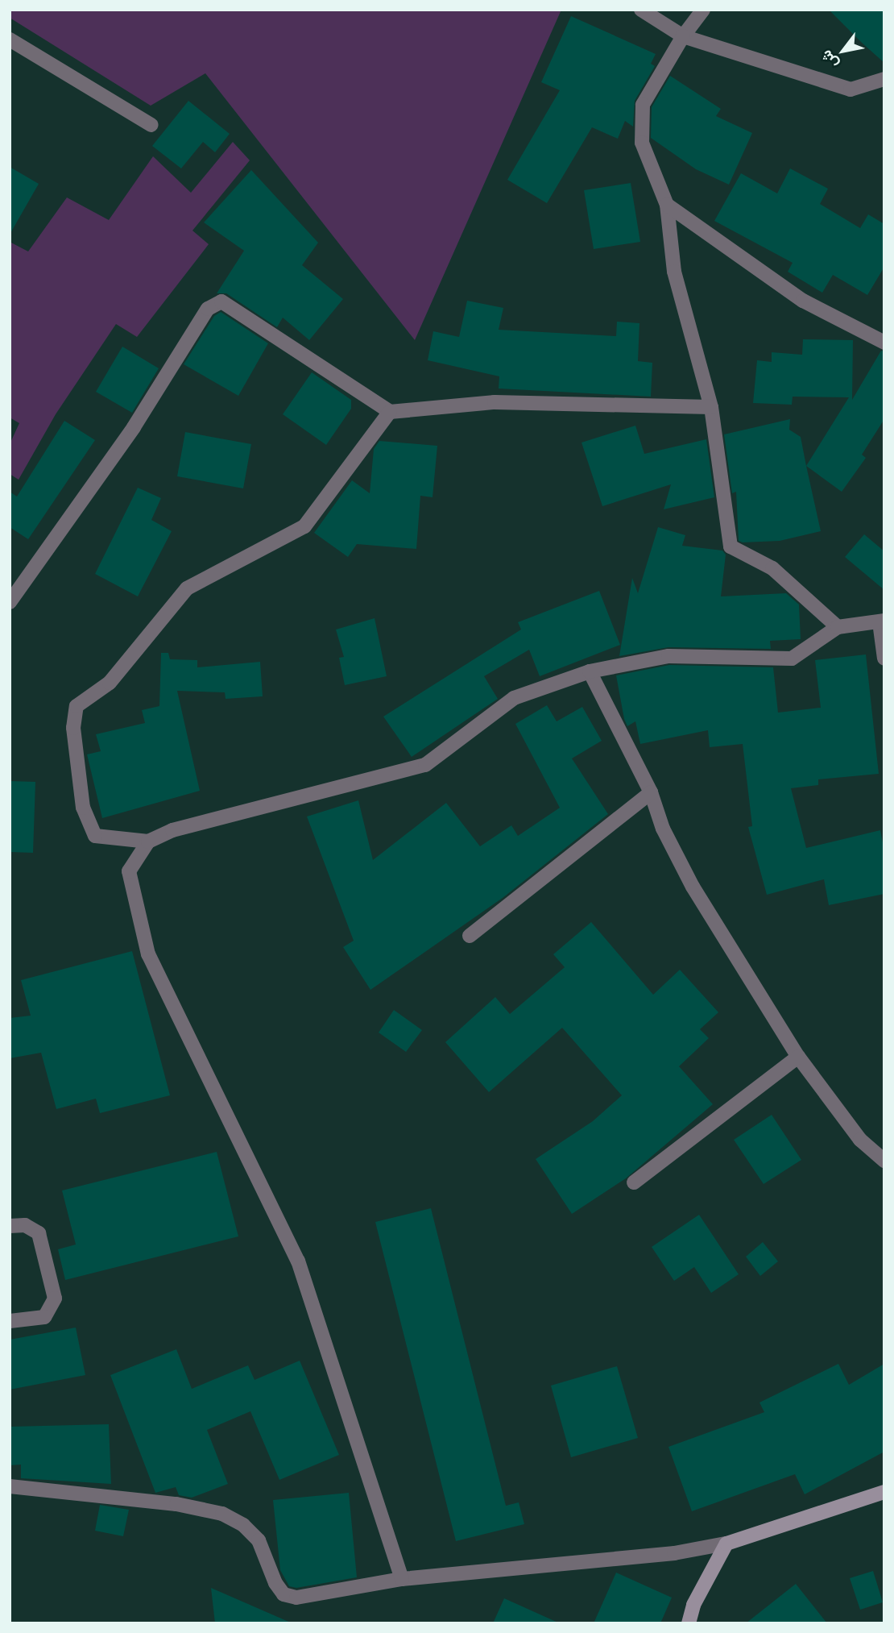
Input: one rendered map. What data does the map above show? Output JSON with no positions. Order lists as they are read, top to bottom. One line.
{"north":"bottom left"}
